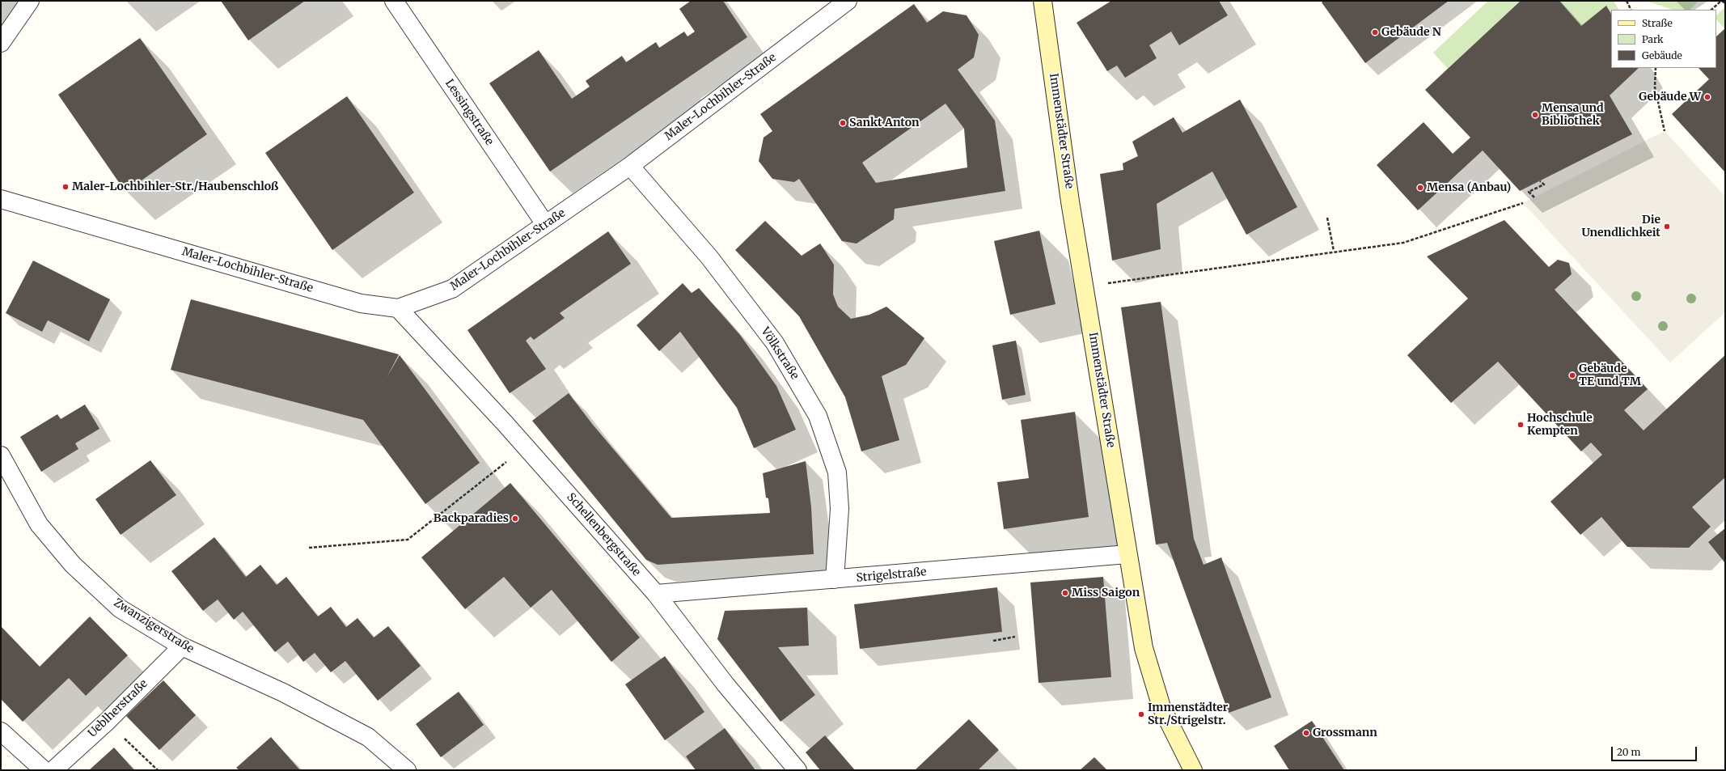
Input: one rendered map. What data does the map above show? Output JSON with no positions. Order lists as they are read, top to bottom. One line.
{"streets":{"street":["Maler-Lochbihler-Straße","Lessingstraße","Immenstädter Straße","Völkstraße","Schellenbergstraße","Strigelstraße","Zwanzigerstraße","Ueblherstraße"]},"crossings":[["Maler-Lochbihler-Straße","Lessingstraße"],["Maler-Lochbihler-Straße","Völkstraße"],["Maler-Lochbihler-Straße","Schellenbergstraße"],["Immenstädter Straße","Strigelstraße"],["Völkstraße","Strigelstraße"],["Schellenbergstraße","Strigelstraße"],["Zwanzigerstraße","Ueblherstraße"]],"places":["Gebäude N","Gebäude W","Mensa und Bibliothek","Sankt Anton","Maler-Lochbihler-Str./Haubenschloß","Mensa (Anbau)","Die Unendlichkeit","Gebäude TE und TM","Hochschule Kempten","Backparadies","Miss Saigon","Immenstädter Str./Strigelstr.","Grossmann"],"legend":["Straße","Park","Gebäude"],"scale_bar":"20 m"}
